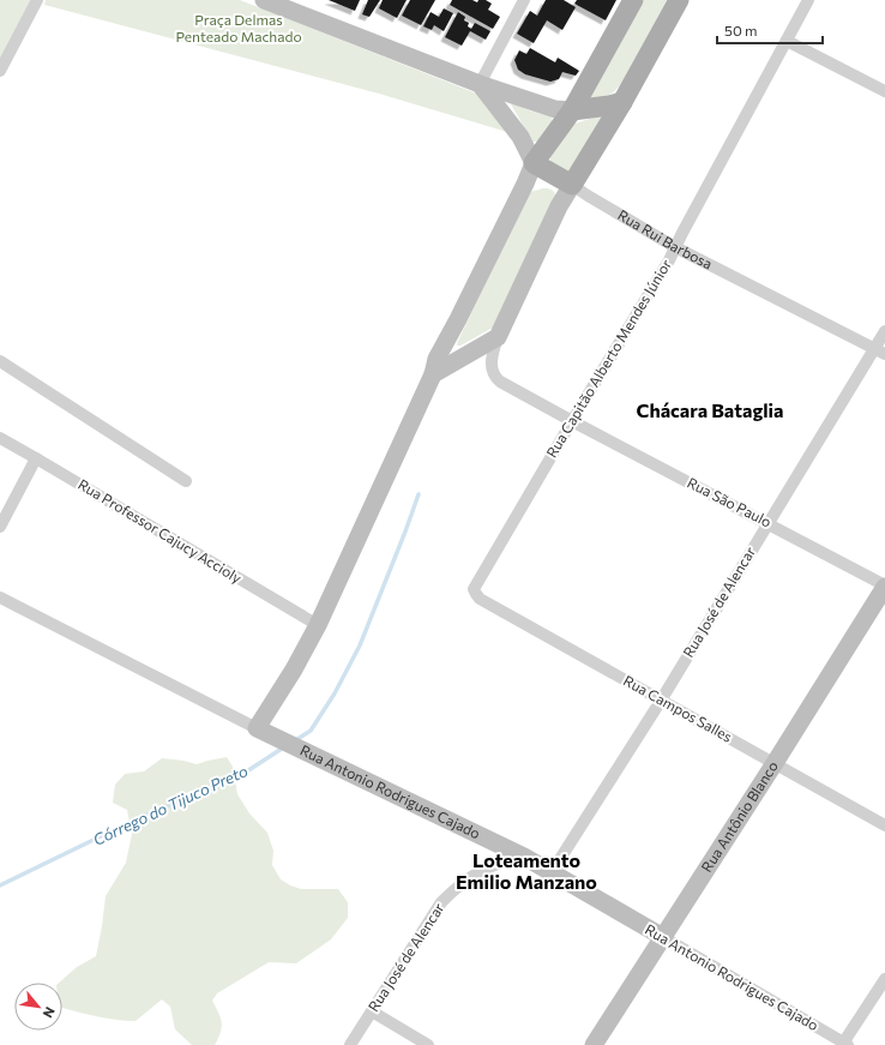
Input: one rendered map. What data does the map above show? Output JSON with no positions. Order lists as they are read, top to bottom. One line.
{"streets":{"main road":["Rua Rui Barbosa"],"street":["Rua Capitão Alberto Mendes Júnior","Rua São Paulo","Rua Professor Cajucy Accioly","Rua José de Alencar","Rua Campos Salles","Rua Antonio Rodrigues Cajado","Rua Antônio Blanco"]},"crossings":[["Rua Rui Barbosa","Rua Capitão Alberto Mendes Júnior"],["Rua Rui Barbosa","Rua José de Alencar"],["Rua Capitão Alberto Mendes Júnior","Rua São Paulo"],["Rua Capitão Alberto Mendes Júnior","Rua Campos Salles"],["Rua São Paulo","Rua José de Alencar"],["Rua São Paulo","Rua Antônio Blanco"],["Rua José de Alencar","Rua Campos Salles"],["Rua José de Alencar","Rua Antonio Rodrigues Cajado"],["Rua Campos Salles","Rua Antônio Blanco"],["Rua Antonio Rodrigues Cajado","Rua Antônio Blanco"]],"districts":["Chácara Bataglia","Loteamento Emilio Manzano"],"water":["Córrego do Tijuco Preto"],"parks":["Praça Delmas Penteado Machado"],"scale_bar":"50 m","north":"bottom right"}
